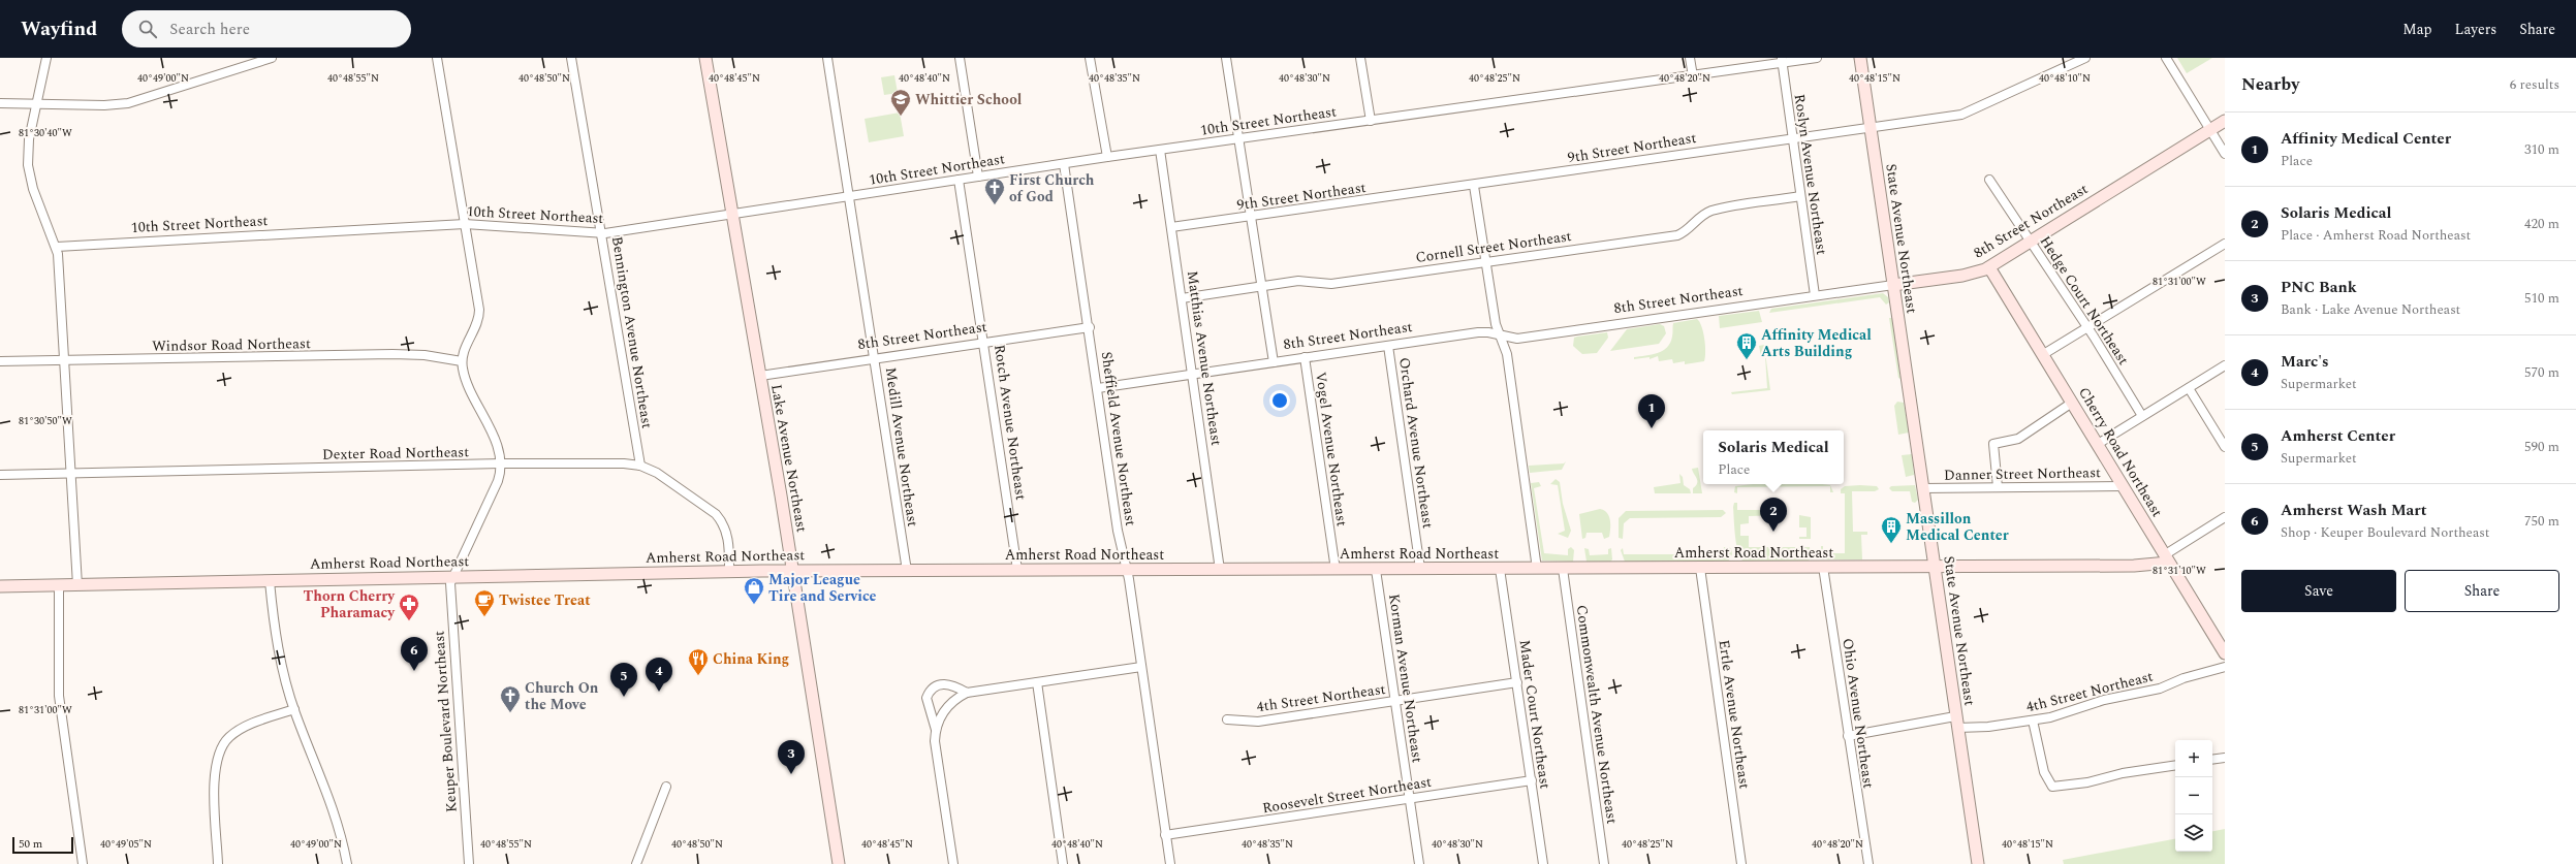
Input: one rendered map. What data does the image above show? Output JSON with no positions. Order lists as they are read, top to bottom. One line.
{"streets":{"street":["10th Street Northeast","9th Street Northeast","Roslyn Avenue Northeast","8th Street Northeast","State Avenue Northeast","Cornell Street Northeast","Hedge Court Northeast","Bennington Avenue Northeast","Windsor Road Northeast","Matthias Avenue Northeast","Rotch Avenue Northeast","Sheffield Avenue Northeast","Orchard Avenue Northeast","Medill Avenue Northeast","Vogel Avenue Northeast","Cherry Road Northeast","Dexter Road Northeast","Lake Avenue Northeast","Danner Street Northeast","Amherst Road Northeast","Korman Avenue Northeast","4th Street Northeast","Ohio Avenue Northeast","Mader Court Northeast","Commonwealth Avenue Northeast","Ertle Avenue Northeast","Keuper Boulevard Northeast","Roosevelt Street Northeast"]},"crossings":[["10th Street Northeast","Roslyn Avenue Northeast"],["10th Street Northeast","Bennington Avenue Northeast"],["10th Street Northeast","Matthias Avenue Northeast"],["10th Street Northeast","Rotch Avenue Northeast"],["10th Street Northeast","Sheffield Avenue Northeast"],["10th Street Northeast","Medill Avenue Northeast"],["10th Street Northeast","Lake Avenue Northeast"],["9th Street Northeast","Roslyn Avenue Northeast"],["9th Street Northeast","State Avenue Northeast"],["9th Street Northeast","Matthias Avenue Northeast"],["Roslyn Avenue Northeast","8th Street Northeast"],["Roslyn Avenue Northeast","Cornell Street Northeast"],["8th Street Northeast","State Avenue Northeast"],["8th Street Northeast","Hedge Court Northeast"],["8th Street Northeast","Matthias Avenue Northeast"],["8th Street Northeast","Rotch Avenue Northeast"],["8th Street Northeast","Sheffield Avenue Northeast"],["8th Street Northeast","Orchard Avenue Northeast"],["8th Street Northeast","Medill Avenue Northeast"],["8th Street Northeast","Vogel Avenue Northeast"],["8th Street Northeast","Cherry Road Northeast"],["8th Street Northeast","Lake Avenue Northeast"],["State Avenue Northeast","Danner Street Northeast"],["State Avenue Northeast","Amherst Road Northeast"],["State Avenue Northeast","4th Street Northeast"],["Cornell Street Northeast","Matthias Avenue Northeast"],["Bennington Avenue Northeast","Dexter Road Northeast"],["Matthias Avenue Northeast","Amherst Road Northeast"],["Rotch Avenue Northeast","Amherst Road Northeast"],["Sheffield Avenue Northeast","Amherst Road Northeast"],["Sheffield Avenue Northeast","Roosevelt Street Northeast"],["Orchard Avenue Northeast","Amherst Road Northeast"],["Medill Avenue Northeast","Amherst Road Northeast"],["Vogel Avenue Northeast","Amherst Road Northeast"],["Cherry Road Northeast","Danner Street Northeast"],["Cherry Road Northeast","Amherst Road Northeast"],["Dexter Road Northeast","Amherst Road Northeast"],["Lake Avenue Northeast","Amherst Road Northeast"],["Amherst Road Northeast","Korman Avenue Northeast"],["Amherst Road Northeast","Ohio Avenue Northeast"],["Amherst Road Northeast","Mader Court Northeast"],["Amherst Road Northeast","Commonwealth Avenue Northeast"],["Amherst Road Northeast","Ertle Avenue Northeast"],["Amherst Road Northeast","Keuper Boulevard Northeast"],["Korman Avenue Northeast","4th Street Northeast"],["Korman Avenue Northeast","Roosevelt Street Northeast"],["4th Street Northeast","Ohio Avenue Northeast"],["4th Street Northeast","Mader Court Northeast"],["Mader Court Northeast","Roosevelt Street Northeast"]],"places":{"school or university":["Whittier School"],"church":["First Church of God","Church On the Move"],"building":["Affinity Medical Arts Building","Massillon Medical Center"],"shop":["Major League Tire and Service"],"cafe":["Twistee Treat"],"pharmacy":["Thorn Cherry Pharamacy"],"restaurant":["China King"]},"scale_bar":"50 m","page":{"header":"Wayfind","search":"Search here","nav":["Map","Layers","Share"],"heading":["Nearby","6 results"],"list":[{"mark":"1","name":"Affinity Medical Center","note":"Place","value":"310 m"},{"mark":"2","name":"Solaris Medical","note":"Place · Amherst Road Northeast","value":"420 m"},{"mark":"3","name":"PNC Bank","note":"Bank · Lake Avenue Northeast","value":"510 m"},{"mark":"4","name":"Marc's","note":"Supermarket","value":"570 m"},{"mark":"5","name":"Amherst Center","note":"Supermarket","value":"590 m"},{"mark":"6","name":"Amherst Wash Mart","note":"Shop · Keuper Boulevard Northeast","value":"750 m"}],"pins":["1","2","6","4","5","3"],"popup":["Solaris Medical","Place"],"buttons":["Save","Share"],"map_buttons":["+","−"],"scale":"50 m"},"coordinates":["40°49'00\"N","40°48'55\"N","40°48'50\"N","40°48'45\"N","40°48'40\"N","40°48'35\"N","40°48'30\"N","40°48'25\"N","40°48'20\"N","40°48'15\"N","40°48'10\"N","81°30'40\"W","81°31'00\"W","81°30'50\"W","81°31'10\"W","40°49'05\"N"]}
